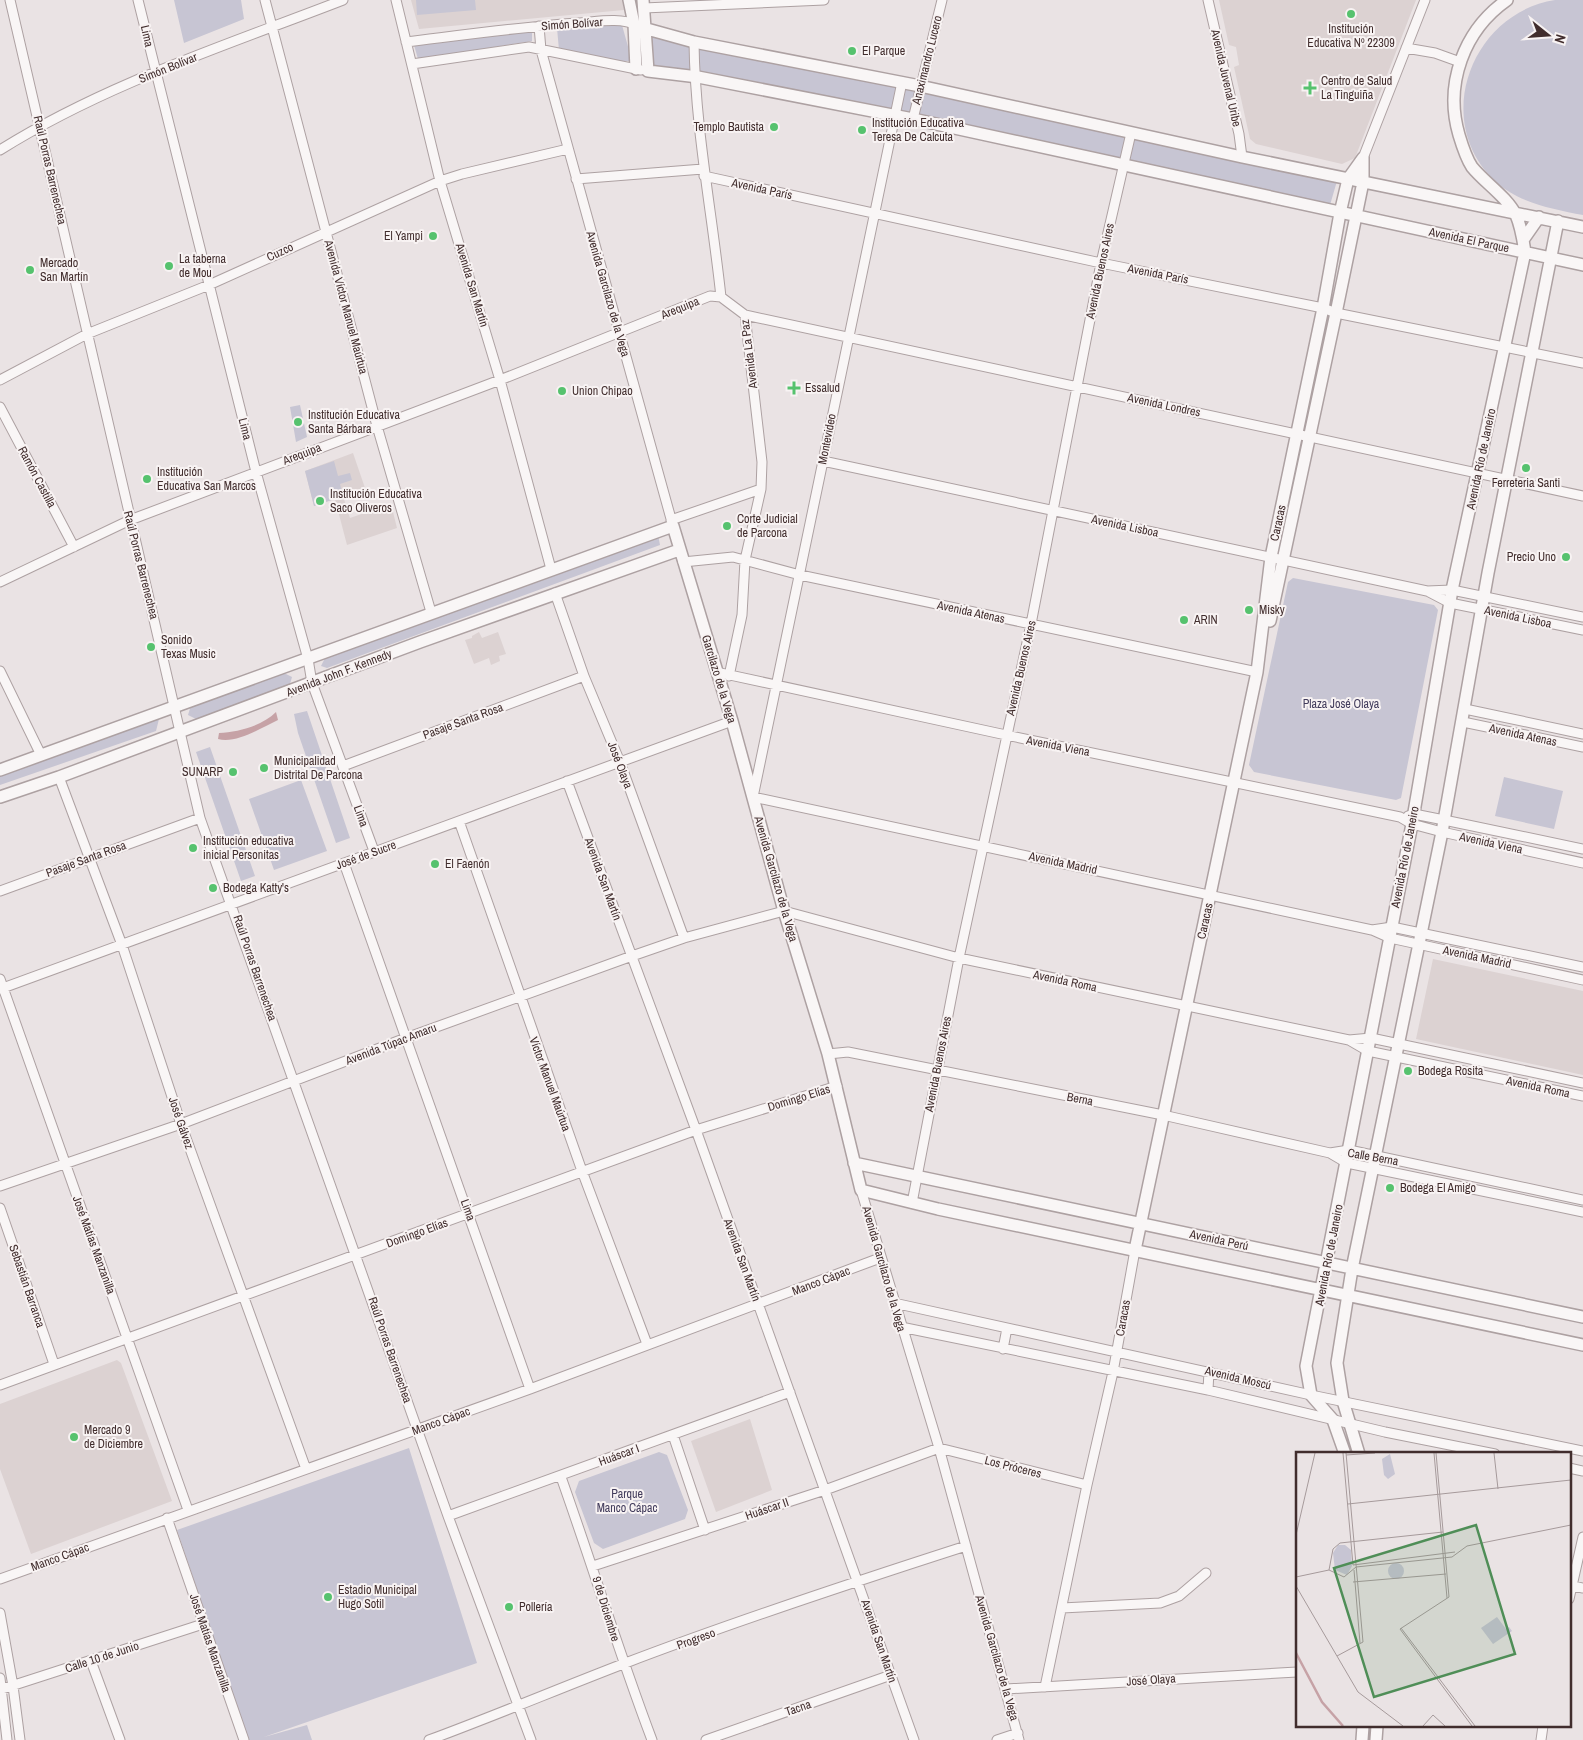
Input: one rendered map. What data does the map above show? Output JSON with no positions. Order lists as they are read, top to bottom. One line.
{"streets":{"street":["Simón Bolívar","Lima","Anaximandro Lucero","Avenida Juvenal Uribe","Raúl Porras Barrenechea","Avenida París","Avenida El Parque","Cuzco","Avenida Buenos Aires","Avenida San Martín","Avenida Garcilazo de la Vega","Avenida Víctor Manuel Maúrtua","Arequipa","Avenida La Paz","Avenida Londres","Montevideo","Avenida Río de Janeiro","Ramón Castilla","Caracas","Avenida Lisboa","Avenida Atenas","Avenida John F. Kennedy","Garcilazo de la Vega","Pasaje Santa Rosa","Avenida Viena","José Olaya","José de Sucre","Avenida Madrid","Avenida Roma","Avenida Túpac Amaru","Víctor Manuel Maúrtua","Domingo Elías","Berna","José Gálvez","Calle Berna","Avenida Perú","José Matías Manzanilla","Manco Cápac","Sebastián Barranca","Avenida Moscú","Huáscar I","Los Próceres","Huáscar II","9 de Diciembre","Progreso","Calle 10 de Junio","Tacna"]},"crossings":[["Simón Bolívar","Lima"],["Simón Bolívar","Raúl Porras Barrenechea"],["Simón Bolívar","Avenida El Parque"],["Simón Bolívar","Avenida San Martín"],["Simón Bolívar","Avenida Garcilazo de la Vega"],["Simón Bolívar","Avenida Víctor Manuel Maúrtua"],["Lima","Cuzco"],["Lima","Arequipa"],["Lima","Avenida John F. Kennedy"],["Lima","Pasaje Santa Rosa"],["Lima","José de Sucre"],["Lima","Avenida Túpac Amaru"],["Lima","Domingo Elías"],["Lima","Manco Cápac"],["Anaximandro Lucero","Avenida El Parque"],["Raúl Porras Barrenechea","Cuzco"],["Raúl Porras Barrenechea","Arequipa"],["Raúl Porras Barrenechea","Avenida John F. Kennedy"],["Raúl Porras Barrenechea","Pasaje Santa Rosa"],["Raúl Porras Barrenechea","José de Sucre"],["Raúl Porras Barrenechea","Avenida Túpac Amaru"],["Raúl Porras Barrenechea","Domingo Elías"],["Raúl Porras Barrenechea","Manco Cápac"],["Raúl Porras Barrenechea","Huáscar I"],["Raúl Porras Barrenechea","Progreso"],["Avenida París","Avenida Buenos Aires"],["Avenida París","Montevideo"],["Avenida París","Avenida Río de Janeiro"],["Avenida París","Caracas"],["Avenida El Parque","Avenida Buenos Aires"],["Avenida El Parque","Montevideo"],["Avenida El Parque","Avenida Río de Janeiro"],["Avenida El Parque","Caracas"],["Cuzco","Avenida San Martín"],["Cuzco","Avenida Garcilazo de la Vega"],["Cuzco","Avenida Víctor Manuel Maúrtua"],["Avenida Buenos Aires","Avenida Londres"],["Avenida Buenos Aires","Avenida Lisboa"],["Avenida Buenos Aires","Avenida Atenas"],["Avenida Buenos Aires","Avenida Viena"],["Avenida Buenos Aires","Avenida Madrid"],["Avenida Buenos Aires","Avenida Roma"],["Avenida Buenos Aires","Berna"],["Avenida Buenos Aires","Avenida Perú"],["Avenida San Martín","Arequipa"],["Avenida San Martín","Avenida John F. Kennedy"],["Avenida San Martín","José de Sucre"],["Avenida San Martín","Avenida Túpac Amaru"],["Avenida San Martín","Domingo Elías"],["Avenida San Martín","Manco Cápac"],["Avenida San Martín","Huáscar I"],["Avenida San Martín","Huáscar II"],["Avenida San Martín","Progreso"],["Avenida San Martín","Tacna"],["Avenida Garcilazo de la Vega","Arequipa"],["Avenida Garcilazo de la Vega","Montevideo"],["Avenida Garcilazo de la Vega","Avenida Atenas"],["Avenida Garcilazo de la Vega","Avenida John F. Kennedy"],["Avenida Garcilazo de la Vega","Garcilazo de la Vega"],["Avenida Garcilazo de la Vega","José Olaya"],["Avenida Garcilazo de la Vega","Avenida Madrid"],["Avenida Garcilazo de la Vega","Avenida Roma"],["Avenida Garcilazo de la Vega","Avenida Túpac Amaru"],["Avenida Garcilazo de la Vega","Domingo Elías"],["Avenida Garcilazo de la Vega","Berna"],["Avenida Garcilazo de la Vega","Avenida Perú"],["Avenida Garcilazo de la Vega","Manco Cápac"],["Avenida Garcilazo de la Vega","Avenida Moscú"],["Avenida Garcilazo de la Vega","Los Próceres"],["Avenida Garcilazo de la Vega","Huáscar II"],["Avenida Garcilazo de la Vega","Progreso"],["Avenida Víctor Manuel Maúrtua","Arequipa"],["Avenida Víctor Manuel Maúrtua","Avenida John F. Kennedy"],["Arequipa","Avenida La Paz"],["Arequipa","Ramón Castilla"],["Avenida La Paz","Avenida Londres"],["Avenida La Paz","Avenida Atenas"],["Avenida La Paz","Avenida Viena"],["Avenida Londres","Montevideo"],["Avenida Londres","Avenida Río de Janeiro"],["Avenida Londres","Caracas"],["Montevideo","Avenida Lisboa"],["Montevideo","Avenida Atenas"],["Montevideo","Garcilazo de la Vega"],["Montevideo","Avenida Viena"],["Montevideo","Avenida Madrid"],["Avenida Río de Janeiro","Avenida Lisboa"],["Avenida Río de Janeiro","Avenida Atenas"],["Avenida Río de Janeiro","Avenida Viena"],["Avenida Río de Janeiro","Avenida Madrid"],["Avenida Río de Janeiro","Avenida Roma"],["Avenida Río de Janeiro","Calle Berna"],["Avenida Río de Janeiro","Avenida Perú"],["Avenida Río de Janeiro","Avenida Moscú"],["Caracas","Avenida Lisboa"],["Caracas","Avenida Atenas"],["Caracas","Avenida Viena"],["Caracas","José Olaya"],["Caracas","Avenida Madrid"],["Caracas","Avenida Roma"],["Caracas","Berna"],["Caracas","Avenida Perú"],["Caracas","Avenida Moscú"],["Caracas","Los Próceres"],["Avenida Atenas","Garcilazo de la Vega"],["Avenida John F. Kennedy","José Olaya"],["Avenida John F. Kennedy","José Gálvez"],["Garcilazo de la Vega","Avenida Viena"],["Garcilazo de la Vega","José de Sucre"],["Garcilazo de la Vega","Avenida Madrid"],["Pasaje Santa Rosa","José Olaya"],["Pasaje Santa Rosa","José Gálvez"],["José Olaya","José de Sucre"],["José Olaya","Avenida Túpac Amaru"],["José de Sucre","Víctor Manuel Maúrtua"],["José de Sucre","José Gálvez"],["José de Sucre","José Matías Manzanilla"],["Avenida Roma","Avenida Túpac Amaru"],["Avenida Túpac Amaru","Víctor Manuel Maúrtua"],["Avenida Túpac Amaru","José Gálvez"],["Avenida Túpac Amaru","José Matías Manzanilla"],["Víctor Manuel Maúrtua","Domingo Elías"],["Víctor Manuel Maúrtua","Manco Cápac"],["Domingo Elías","José Gálvez"],["Domingo Elías","José Matías Manzanilla"],["Domingo Elías","Sebastián Barranca"],["Berna","Calle Berna"],["José Gálvez","Manco Cápac"],["José Matías Manzanilla","Manco Cápac"],["José Matías Manzanilla","Calle 10 de Junio"],["Huáscar I","9 de Diciembre"],["Los Próceres","Huáscar II"],["Huáscar II","9 de Diciembre"],["9 de Diciembre","Progreso"]],"parks":["Plaza José Olaya","Parque Manco Cápac"],"places":{"other":["Institución Educativa Nº 22309","El Parque","Templo Bautista","Institución Educativa Teresa De Calcuta","El Yampi","La taberna de Mou","Mercado San Martín","Union Chipao","Institución Educativa Santa Bárbara","Ferreteria Santi","Institución Educativa San Marcos","Institución Educativa Saco Oliveros","Corte Judicial de Parcona","Precio Uno","Misky","ARIN","Sonido Texas Music","Municipalidad Distrital De Parcona","SUNARP","Institución educativa inicial Personitas","El Faenón","Bodega Katty's","Bodega Rosita","Bodega El Amigo","Mercado 9 de Diciembre","Estadio Municipal Hugo Sotil","Pollería"],"health":["Centro de Salud La Tinguiña","Essalud"]},"north":"right"}
